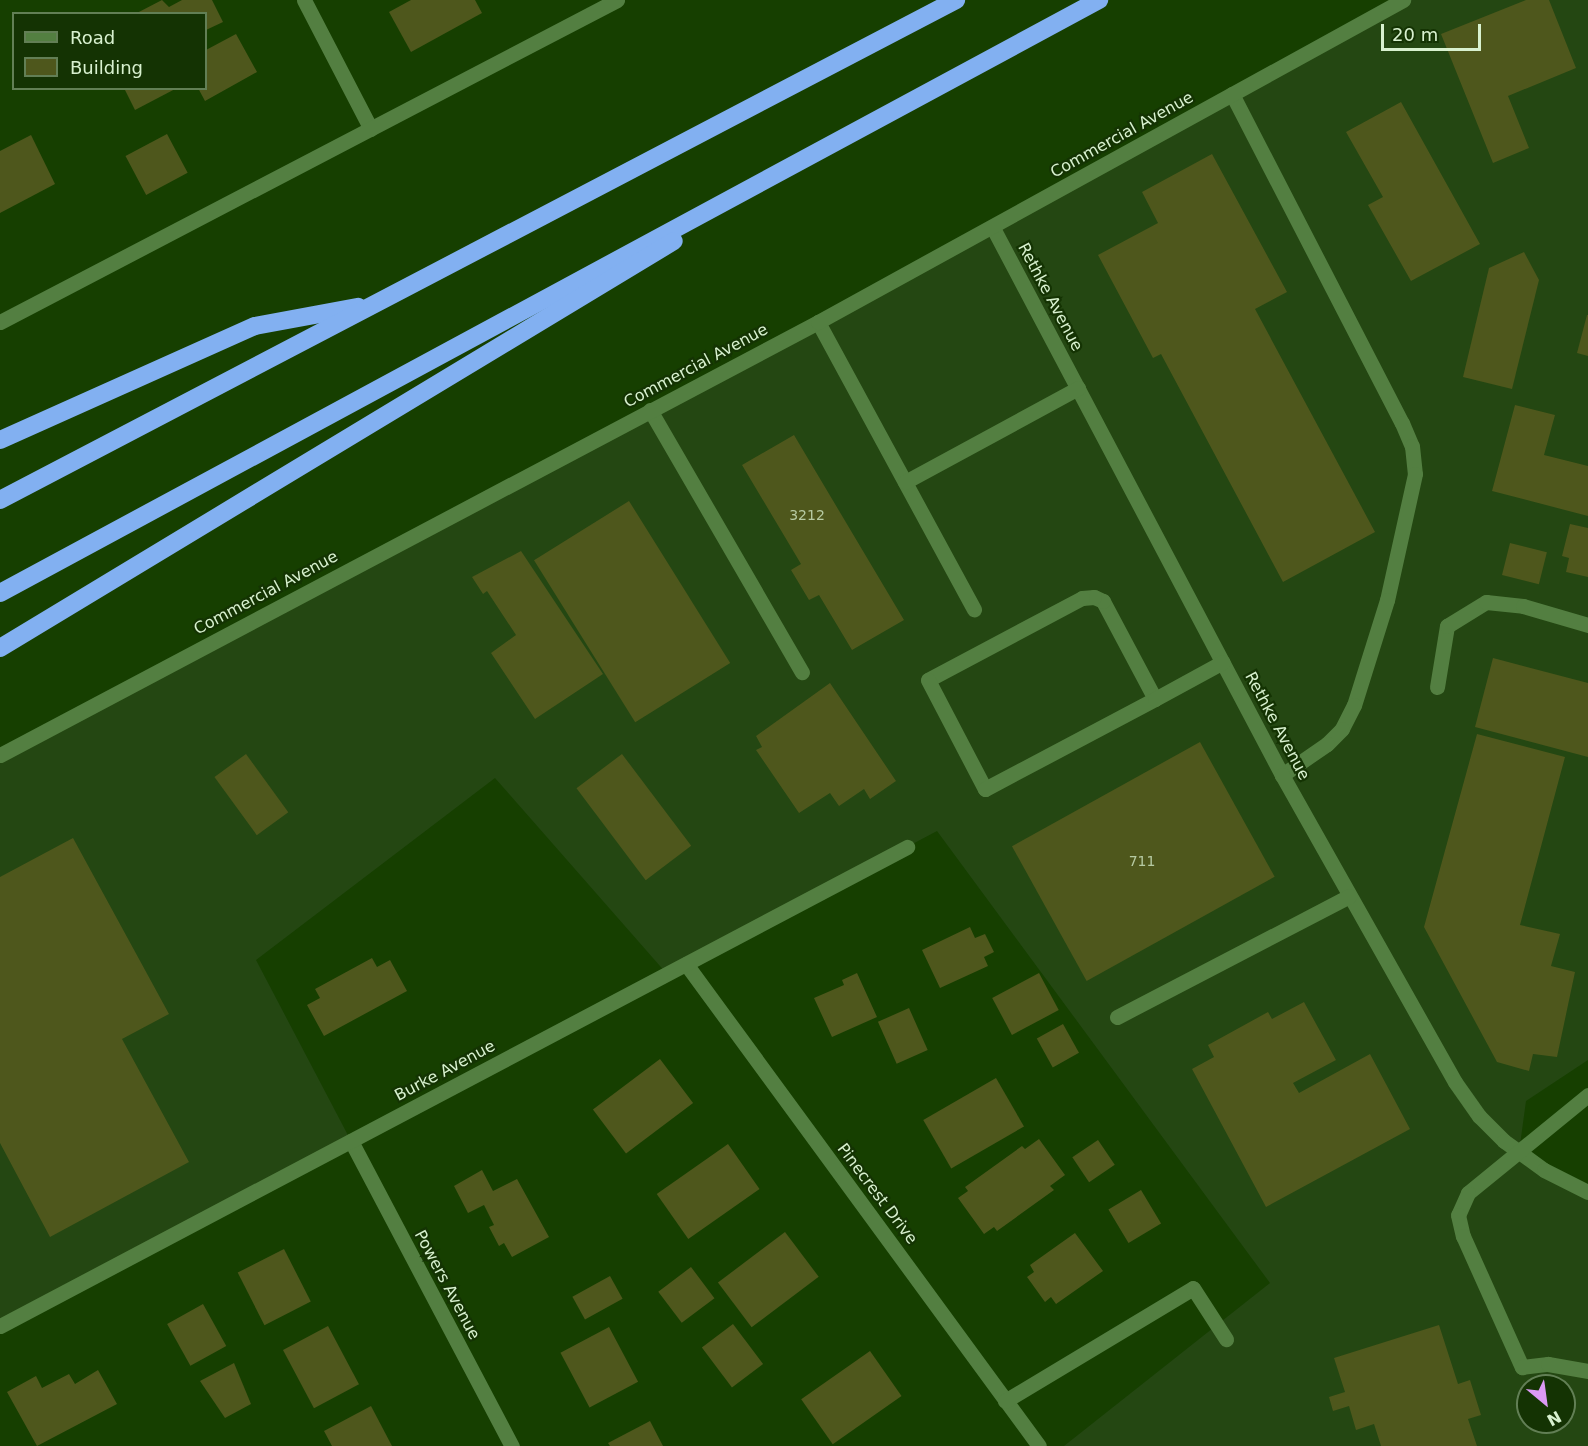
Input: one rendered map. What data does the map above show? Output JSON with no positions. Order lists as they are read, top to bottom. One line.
{"streets":{"street":["Commercial Avenue","Rethke Avenue","Burke Avenue","Pinecrest Drive","Powers Avenue"]},"crossings":[["Commercial Avenue","Rethke Avenue"],["Burke Avenue","Pinecrest Drive"],["Burke Avenue","Powers Avenue"]],"house_numbers":["3212","711"],"legend":["Road","Building"],"scale_bar":"20 m","north":"bottom right"}
